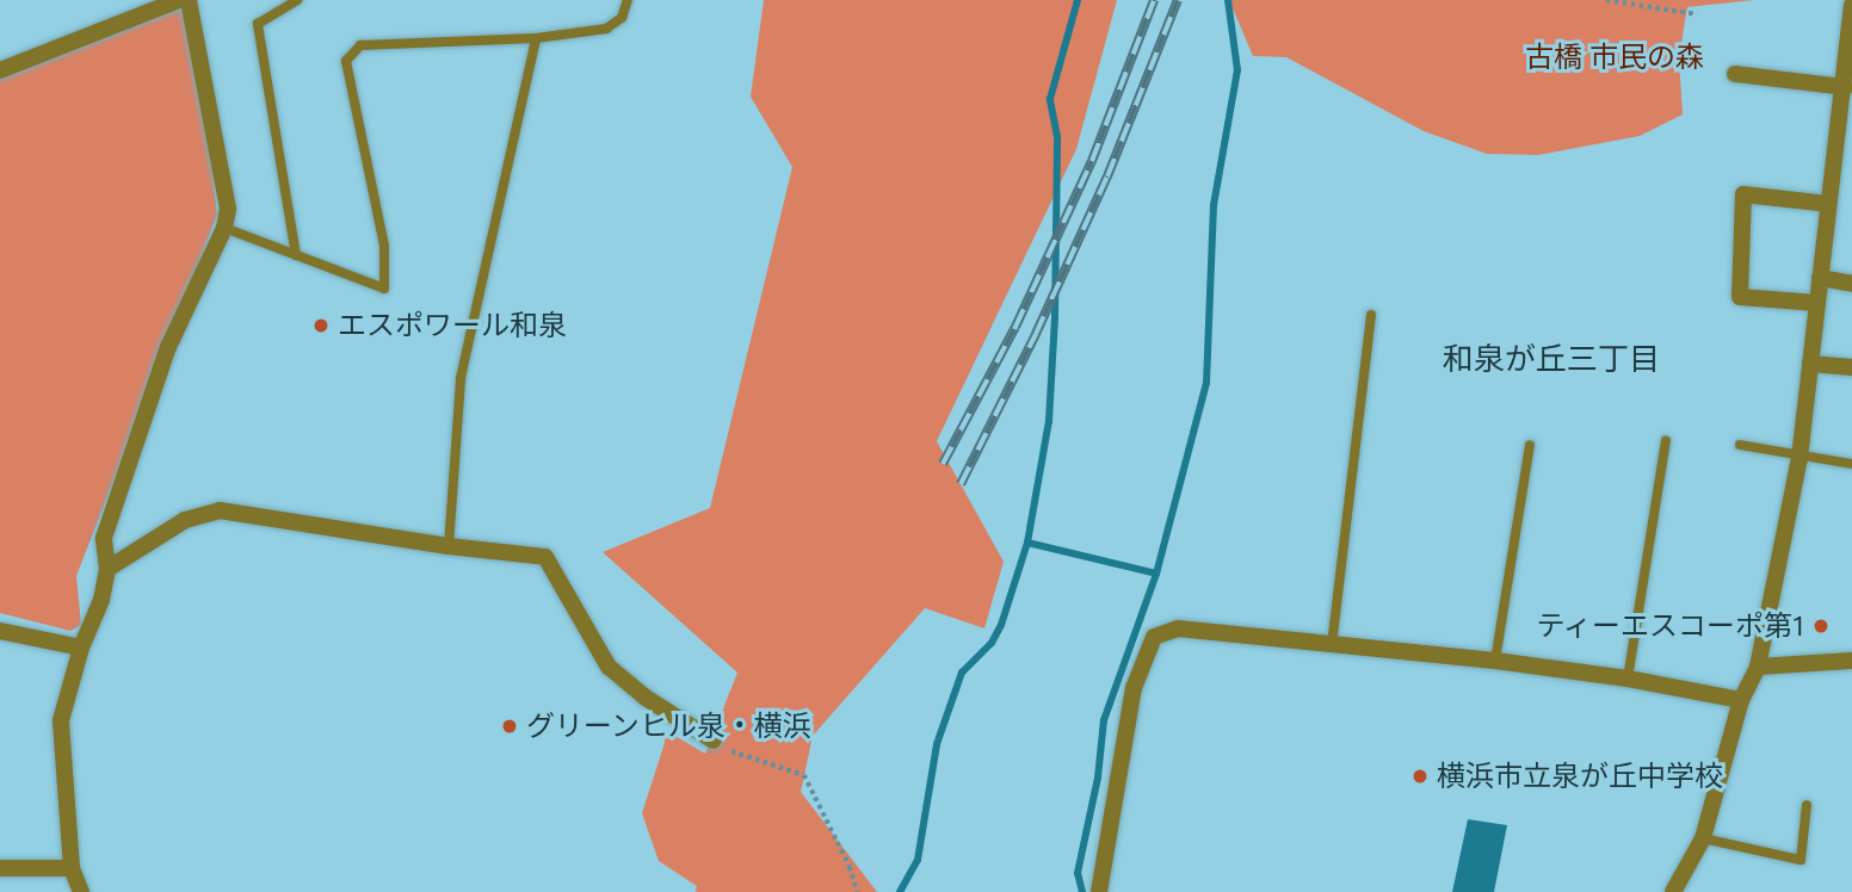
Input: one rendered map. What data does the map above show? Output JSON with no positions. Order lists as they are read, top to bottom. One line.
{"districts":["和泉が丘三丁目"],"parks":["古橋 市民の森"],"places":["エスポワール和泉","ティーエスコーポ第1","グリーンヒル泉・横浜","横浜市立泉が丘中学校"]}
